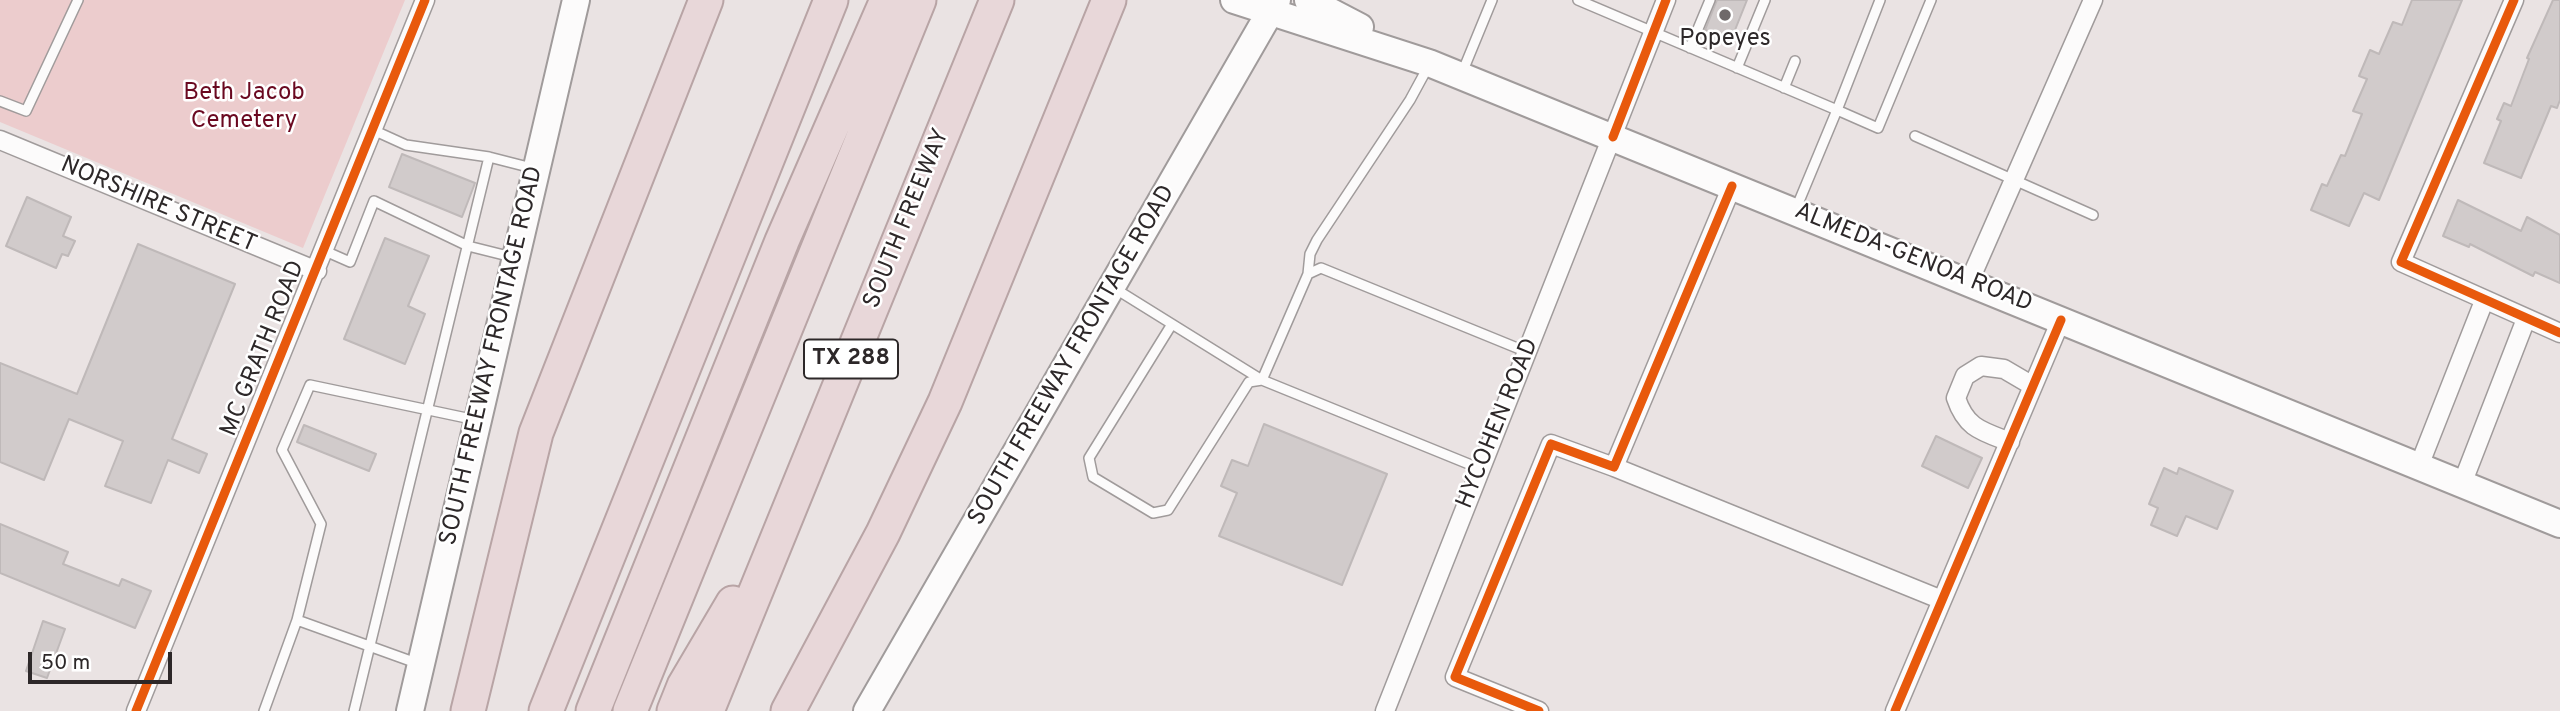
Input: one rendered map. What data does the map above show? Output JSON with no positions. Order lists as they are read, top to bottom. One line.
{"streets":{"highway":["SOUTH FREEWAY","TX 288"],"main road":["ALMEDA-GENOA ROAD","SOUTH FREEWAY FRONTAGE ROAD"],"street":["NORSHIRE STREET","MC GRATH ROAD","HYCOHEN ROAD"]},"crossings":[["NORSHIRE STREET","MC GRATH ROAD"],["ALMEDA-GENOA ROAD","SOUTH FREEWAY FRONTAGE ROAD"],["ALMEDA-GENOA ROAD","HYCOHEN ROAD"]],"parks":["Beth Jacob Cemetery"],"places":["Popeyes"],"scale_bar":"50 m"}
